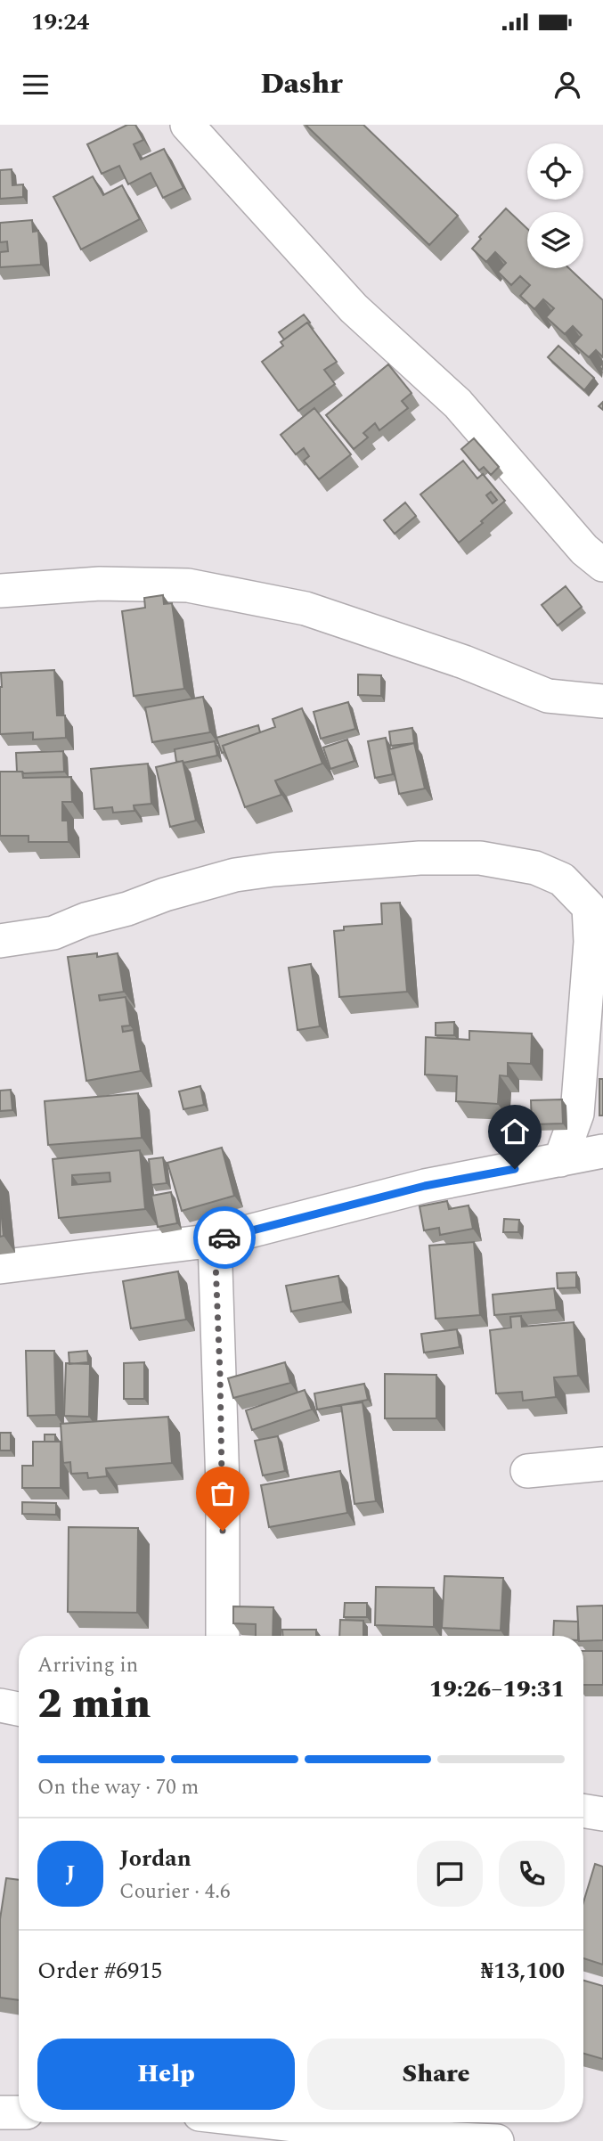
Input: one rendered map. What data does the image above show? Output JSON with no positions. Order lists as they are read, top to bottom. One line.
{"page":{"status":"19:24","header":"Dashr","heading":["2 min","Arriving in","19:26–19:31"],"panel":["Jordan","Courier · 4.6","Order #6915","₦13,100"],"bar":"On the way · 70 m","round":"J","buttons":["Help","Share"]}}
